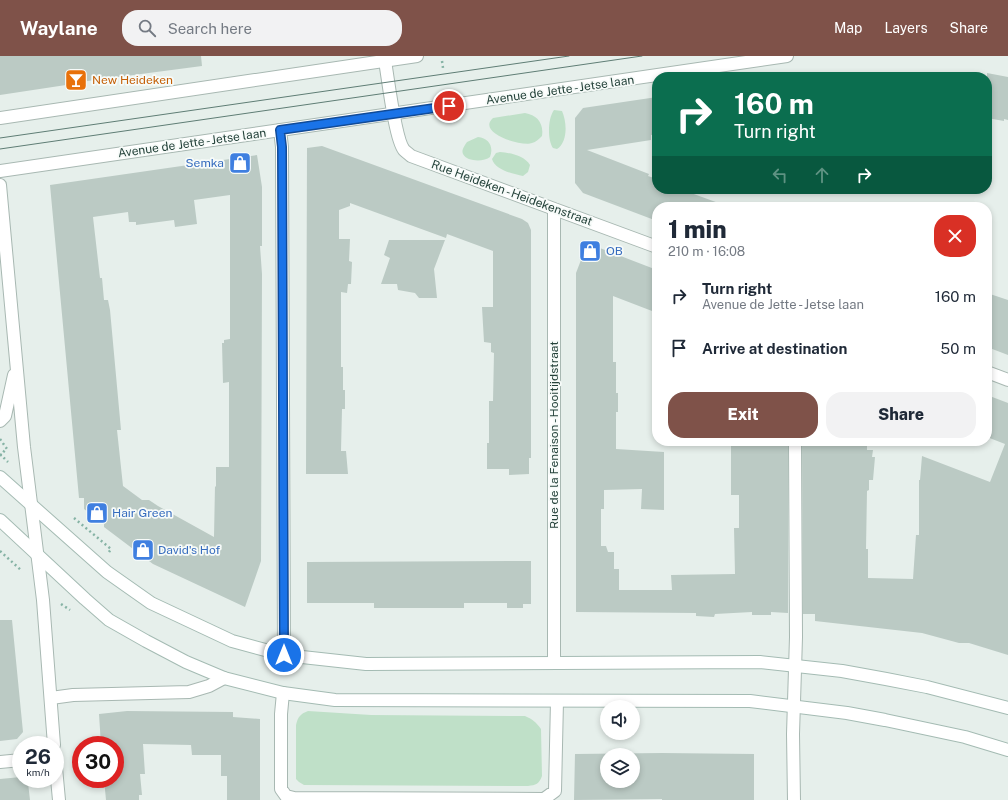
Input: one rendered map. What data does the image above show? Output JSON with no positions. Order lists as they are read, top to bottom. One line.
{"streets":{"street":["Avenue de Jette - Jetse laan","Rue Heideken - Heidekenstraat","Rue de la Fenaison - Hooitijdstraat"]},"crossings":[["Avenue de Jette - Jetse laan","Rue Heideken - Heidekenstraat"],["Rue Heideken - Heidekenstraat","Rue de la Fenaison - Hooitijdstraat"]],"places":{"bar":["New Heideken"],"shop":["Semka","OB","Hair Green","David's Hof"]},"page":{"header":"Waylane","search":"Search here","nav":["Map","Layers","Share"],"turn":["160 m","Turn right"],"heading":["1 min","210 m · 16:08"],"list":[{"name":"Turn right","note":"Avenue de Jette - Jetse laan","value":"160 m"},{"name":"Arrive at destination","value":"50 m"}],"buttons":["Exit","Share"],"speed":"26 km/h","limit":"30"}}
